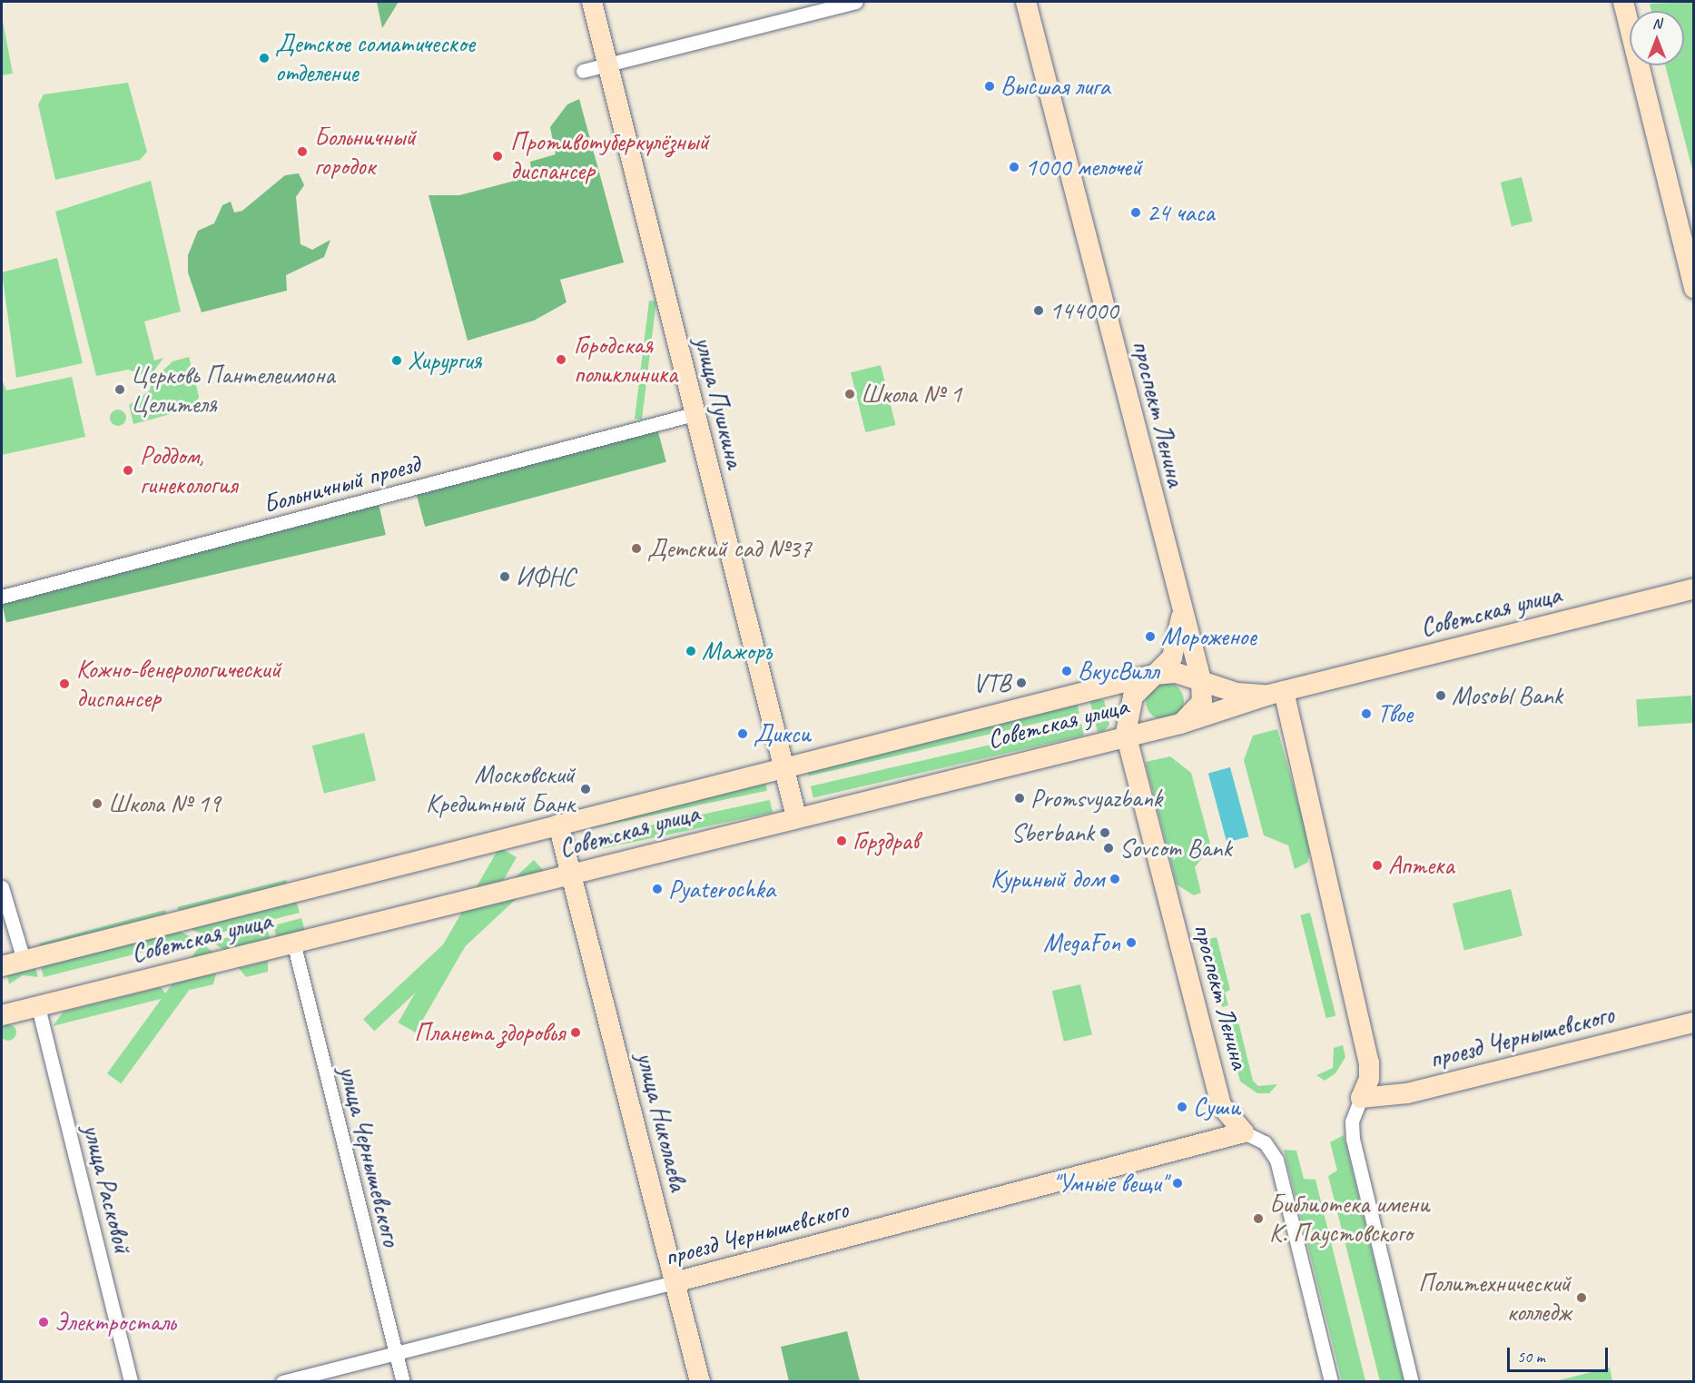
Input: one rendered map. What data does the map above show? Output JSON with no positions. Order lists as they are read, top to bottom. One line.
{"streets":{"main road":["улица Пушкина","проспект Ленина","Советская улица","проезд Чернышевского","улица Николаева"],"street":["Больничный проезд","улица Чернышевского","улица Расковой"]},"crossings":[["улица Пушкина","Больничный проезд"],["улица Пушкина","Советская улица"],["проспект Ленина","Советская улица"],["проспект Ленина","проезд Чернышевского"],["Советская улица","улица Николаева"],["Советская улица","улица Чернышевского"],["Советская улица","улица Расковой"],["проезд Чернышевского","улица Николаева"],["проезд Чернышевского","улица Чернышевского"]],"places":["Детское соматическое отделение","Высшая лига","Больничный городок","Противотуберкулёзный диспансер","1000 мелочей","24 часа","144000","Городская поликлиника","Хирургия","Церковь Пантелеимона Целителя","Школа № 1","Роддом, гинекология","Детский сад №37","ИФНС","Мороженое","Мажоръ","ВкусВилл","VTB","Кожно-венерологический диспансер","Mosobl Bank","Твое","Дикси","Московский Кредитный Банк","Promsvyazbank","Школа № 19","Sberbank","Горздрав","Sovcom Bank","Аптека","Куриный дом","Pyaterochka","MegaFon","Планета здоровья","Суши","\"Умные вещи\"","Библиотека имени К. Паустовского","Политехнический колледж","Электросталь"],"scale_bar":"50 m","north":"top"}
